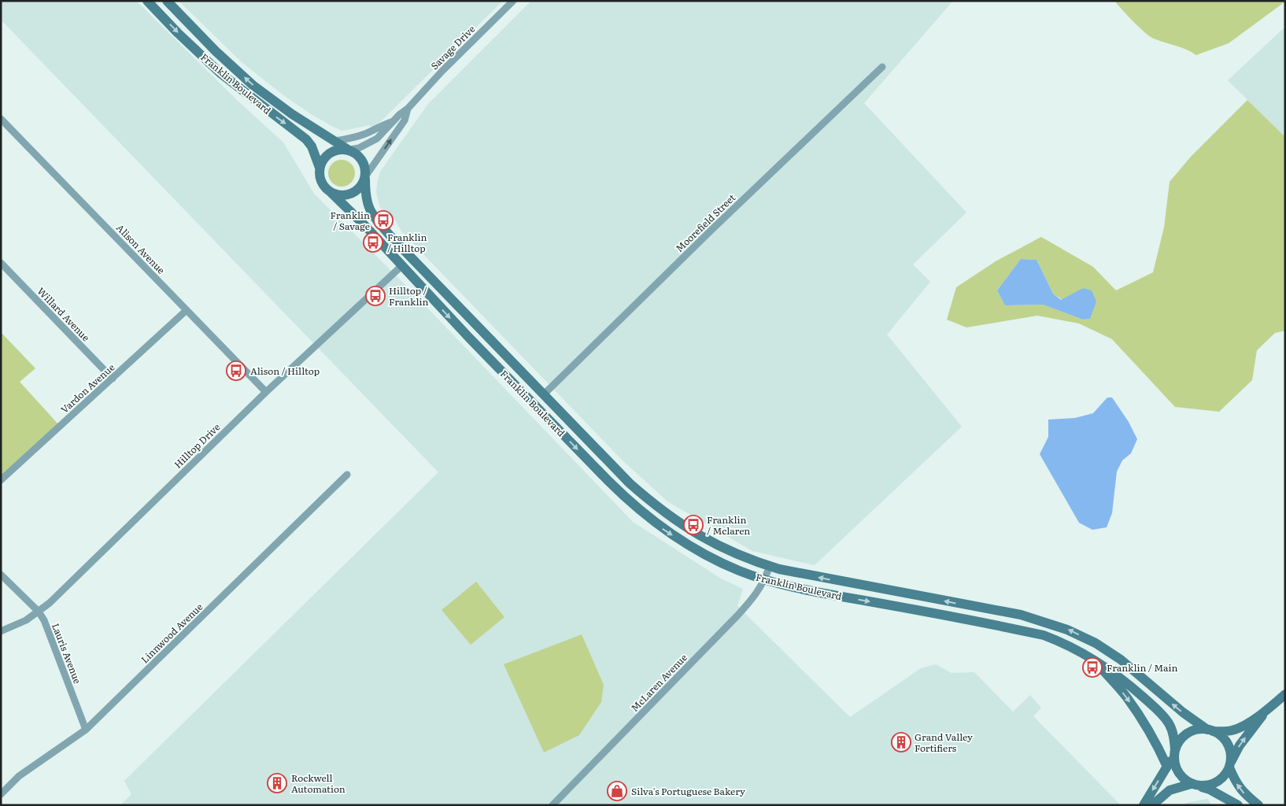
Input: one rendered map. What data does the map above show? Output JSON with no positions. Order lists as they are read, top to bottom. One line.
{"streets":{"main road":["Franklin Boulevard"],"street":["Savage Drive","Moorefield Street","Alison Avenue","Willard Avenue","Vardon Avenue","Hilltop Drive","Linnwood Avenue","Lauris Avenue","McLaren Avenue"]},"crossings":[["Savage Drive","Franklin Boulevard"],["Franklin Boulevard","Moorefield Street"],["Franklin Boulevard","Hilltop Drive"],["Franklin Boulevard","McLaren Avenue"],["Alison Avenue","Vardon Avenue"],["Alison Avenue","Hilltop Drive"],["Willard Avenue","Vardon Avenue"],["Hilltop Drive","Lauris Avenue"],["Linnwood Avenue","Lauris Avenue"]],"places":{"bus stop":["Franklin / Savage","Franklin / Hilltop","Hilltop / Franklin","Alison / Hilltop","Franklin / Mclaren","Franklin / Main"],"building":["Grand Valley Fortifiers","Rockwell Automation"],"shop":["Silva's Portuguese Bakery"]}}
